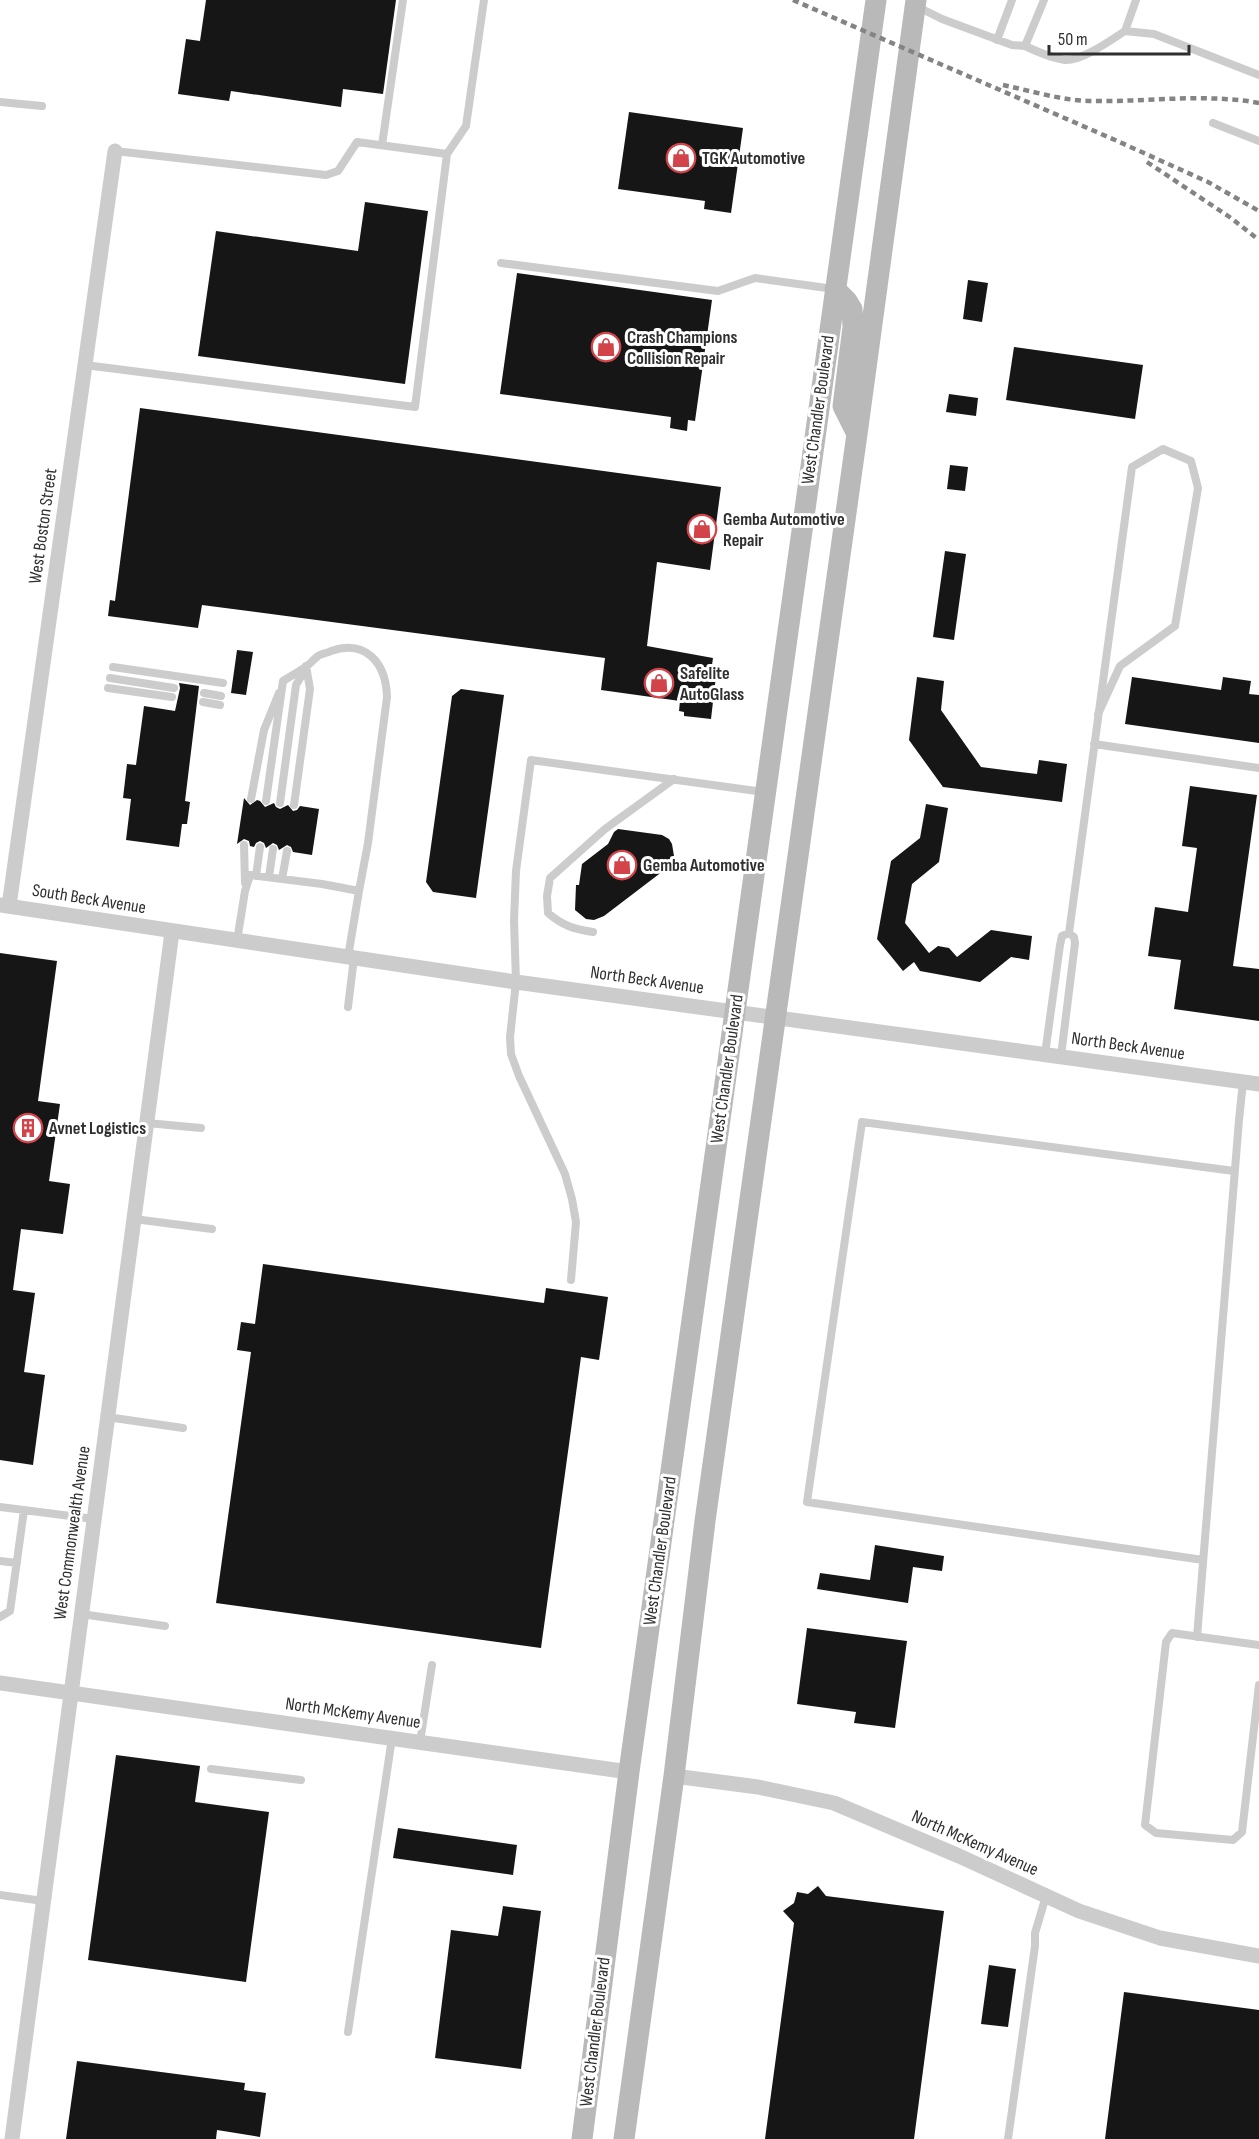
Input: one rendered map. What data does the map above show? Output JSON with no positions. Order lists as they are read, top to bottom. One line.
{"streets":{"main road":["West Chandler Boulevard"],"street":["West Boston Street","South Beck Avenue","North Beck Avenue","West Commonwealth Avenue","North McKemy Avenue"]},"crossings":[["West Chandler Boulevard","North Beck Avenue"],["West Chandler Boulevard","North McKemy Avenue"],["West Boston Street","South Beck Avenue"],["South Beck Avenue","North Beck Avenue"],["South Beck Avenue","West Commonwealth Avenue"],["North Beck Avenue","West Commonwealth Avenue"],["West Commonwealth Avenue","North McKemy Avenue"]],"places":{"shop":["TGK Automotive","Crash Champions Collision Repair","Gemba Automotive Repair","Safelite AutoGlass","Gemba Automotive"],"building":["Avnet Logistics"]},"scale_bar":"50 m"}
